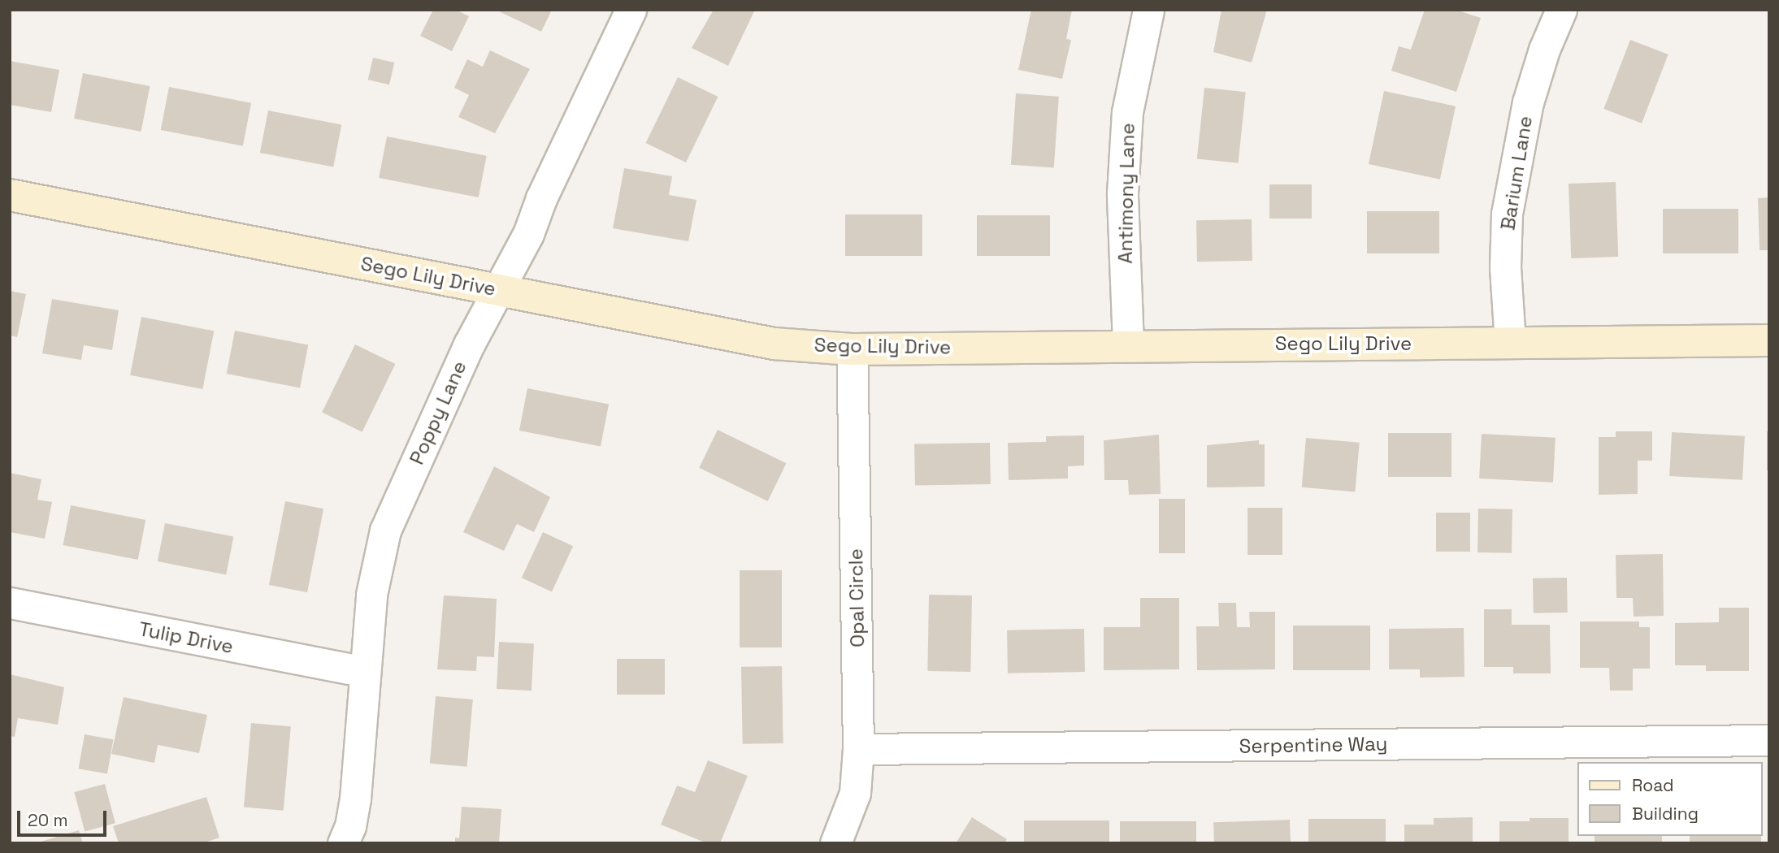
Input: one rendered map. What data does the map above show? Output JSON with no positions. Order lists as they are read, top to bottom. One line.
{"streets":{"main road":["Sego Lily Drive"],"street":["Barium Lane","Antimony Lane","Poppy Lane","Opal Circle","Tulip Drive","Serpentine Way"]},"crossings":[["Barium Lane","Sego Lily Drive"],["Antimony Lane","Sego Lily Drive"],["Sego Lily Drive","Poppy Lane"],["Sego Lily Drive","Opal Circle"],["Poppy Lane","Tulip Drive"],["Opal Circle","Serpentine Way"]],"legend":["Road","Building"],"scale_bar":"20 m"}
